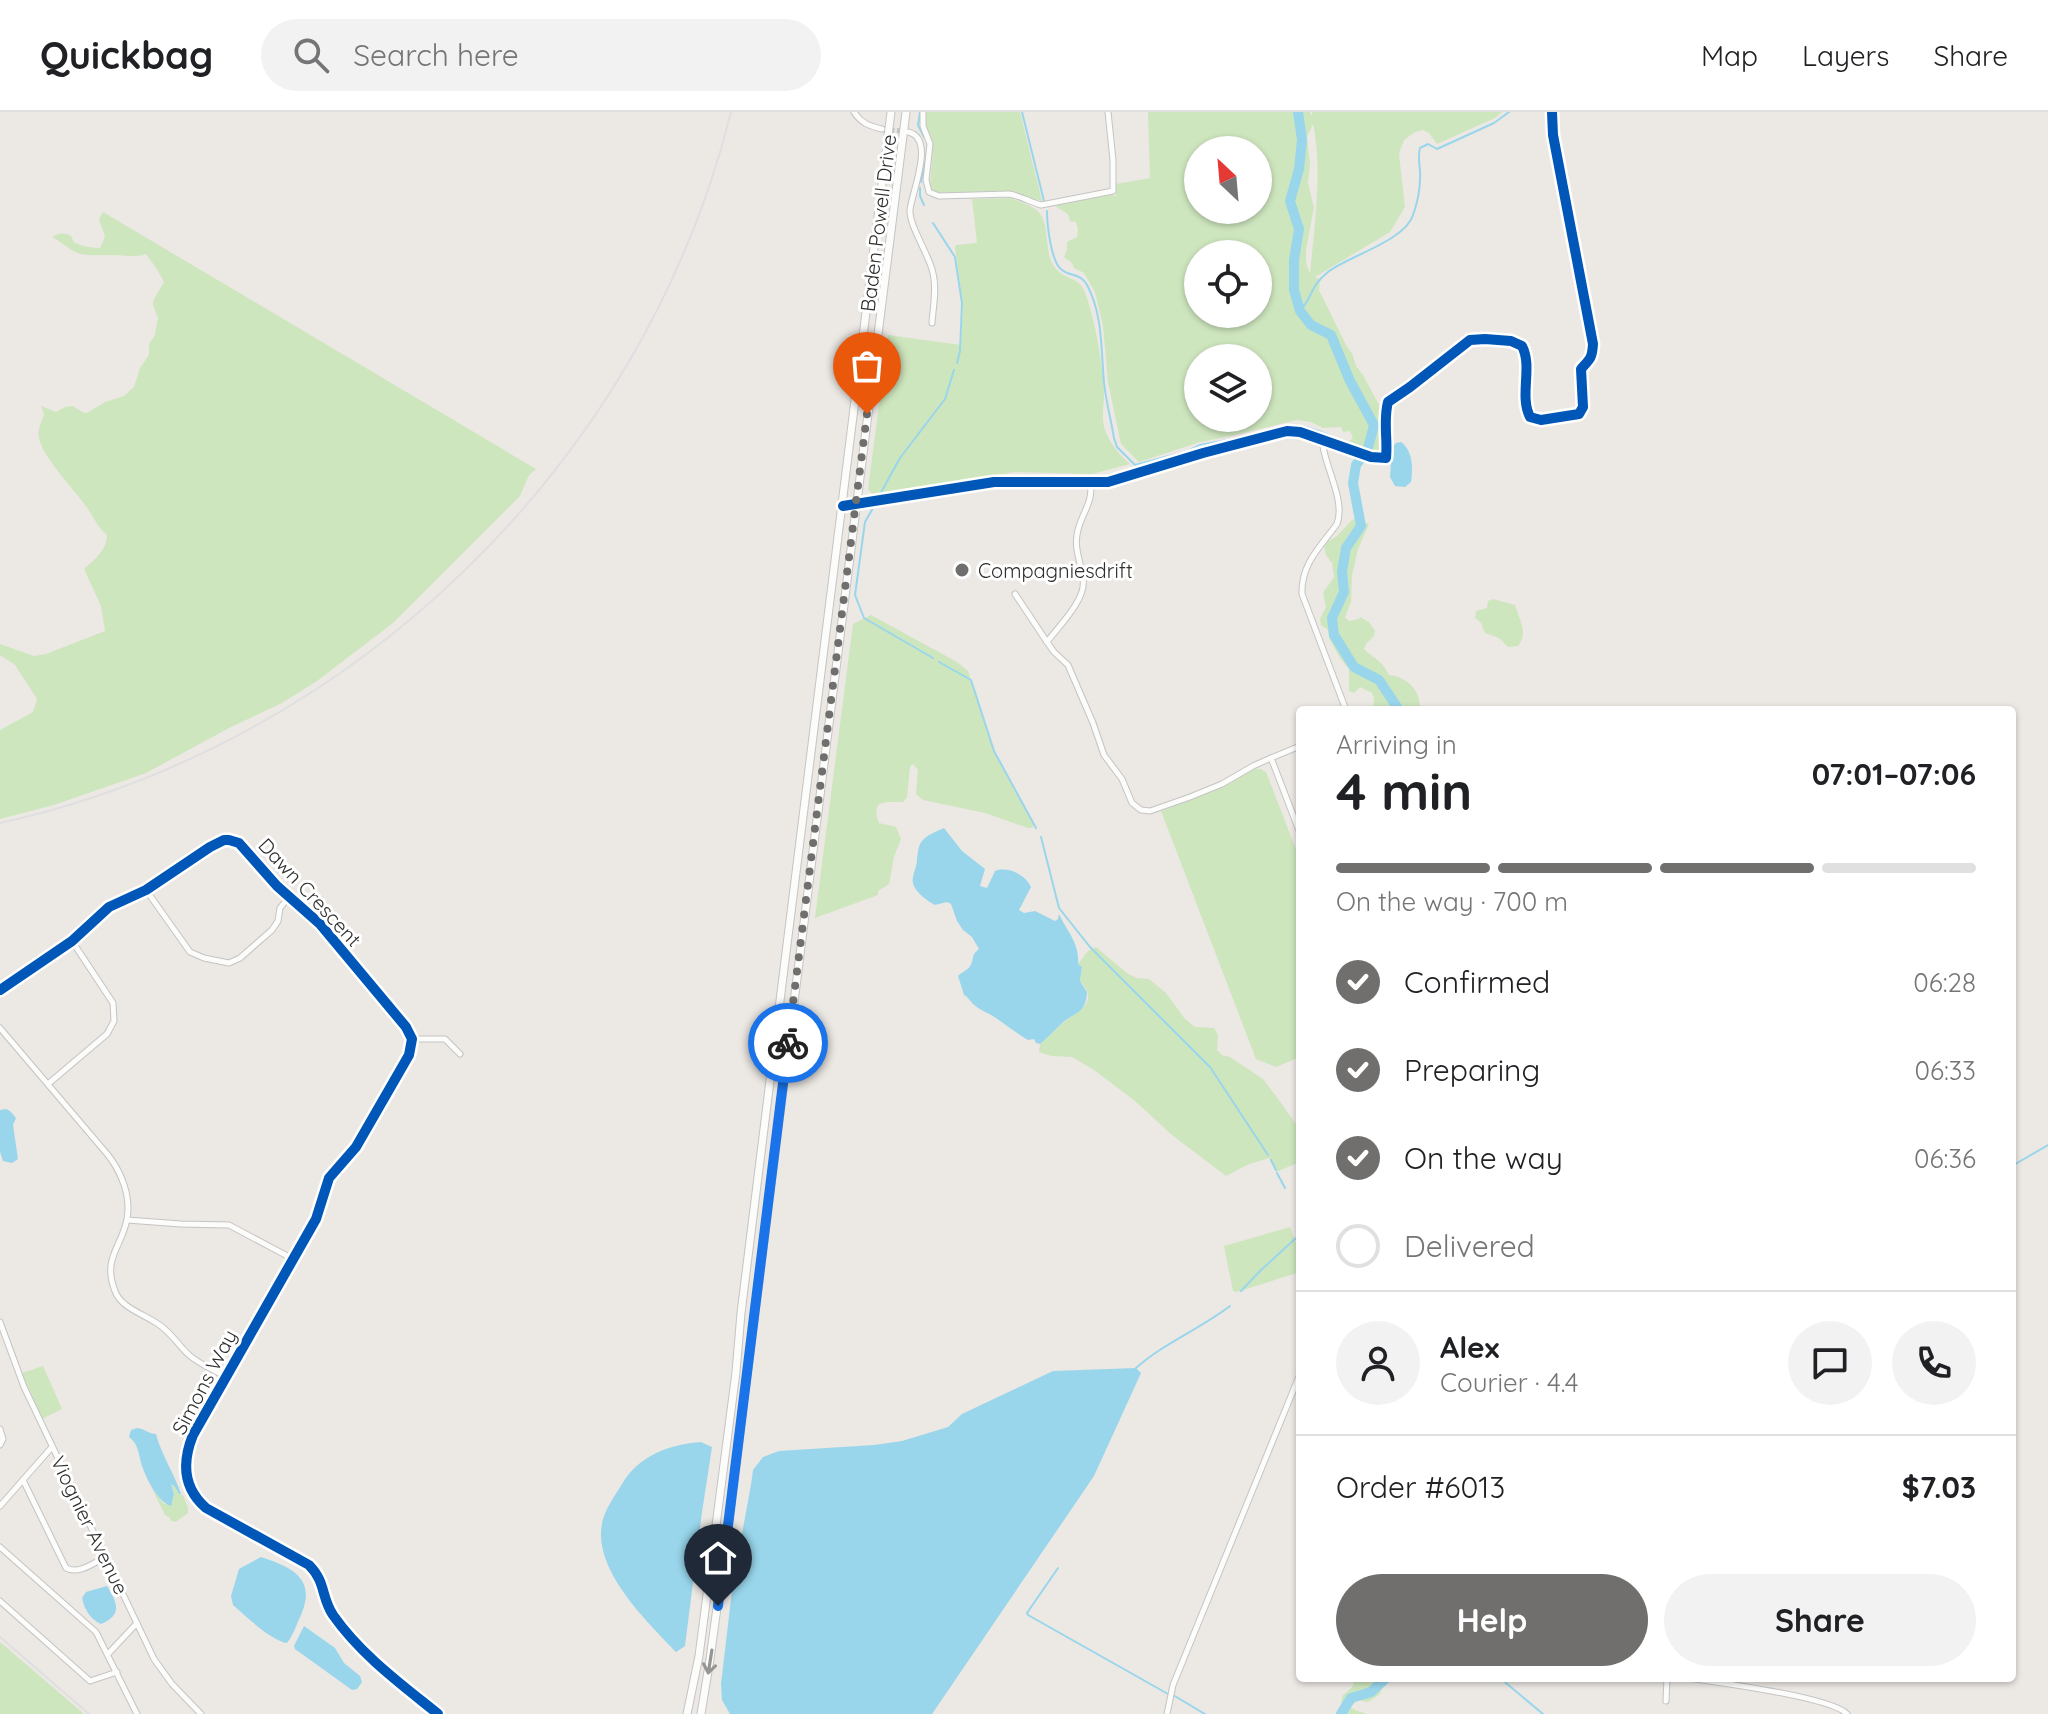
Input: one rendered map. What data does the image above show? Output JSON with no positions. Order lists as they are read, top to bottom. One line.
{"streets":{"main road":["Baden Powell Drive"],"street":["Dawn Crescent","Simons Way","Viognier Avenue"]},"crossings":[["Dawn Crescent","Simons Way"]],"places":["Compagniesdrift"],"north":"top left","page":{"header":"Quickbag","search":"Search here","nav":["Map","Layers","Share"],"heading":["4 min","Arriving in","07:01–07:06"],"panel":["Alex","Courier · 4.4","Order #6013","$7.03"],"bar":"On the way · 700 m","list":[["Confirmed","06:28"],["Preparing","06:33"],["On the way","06:36"],"Delivered"],"buttons":["Help","Share"]}}
